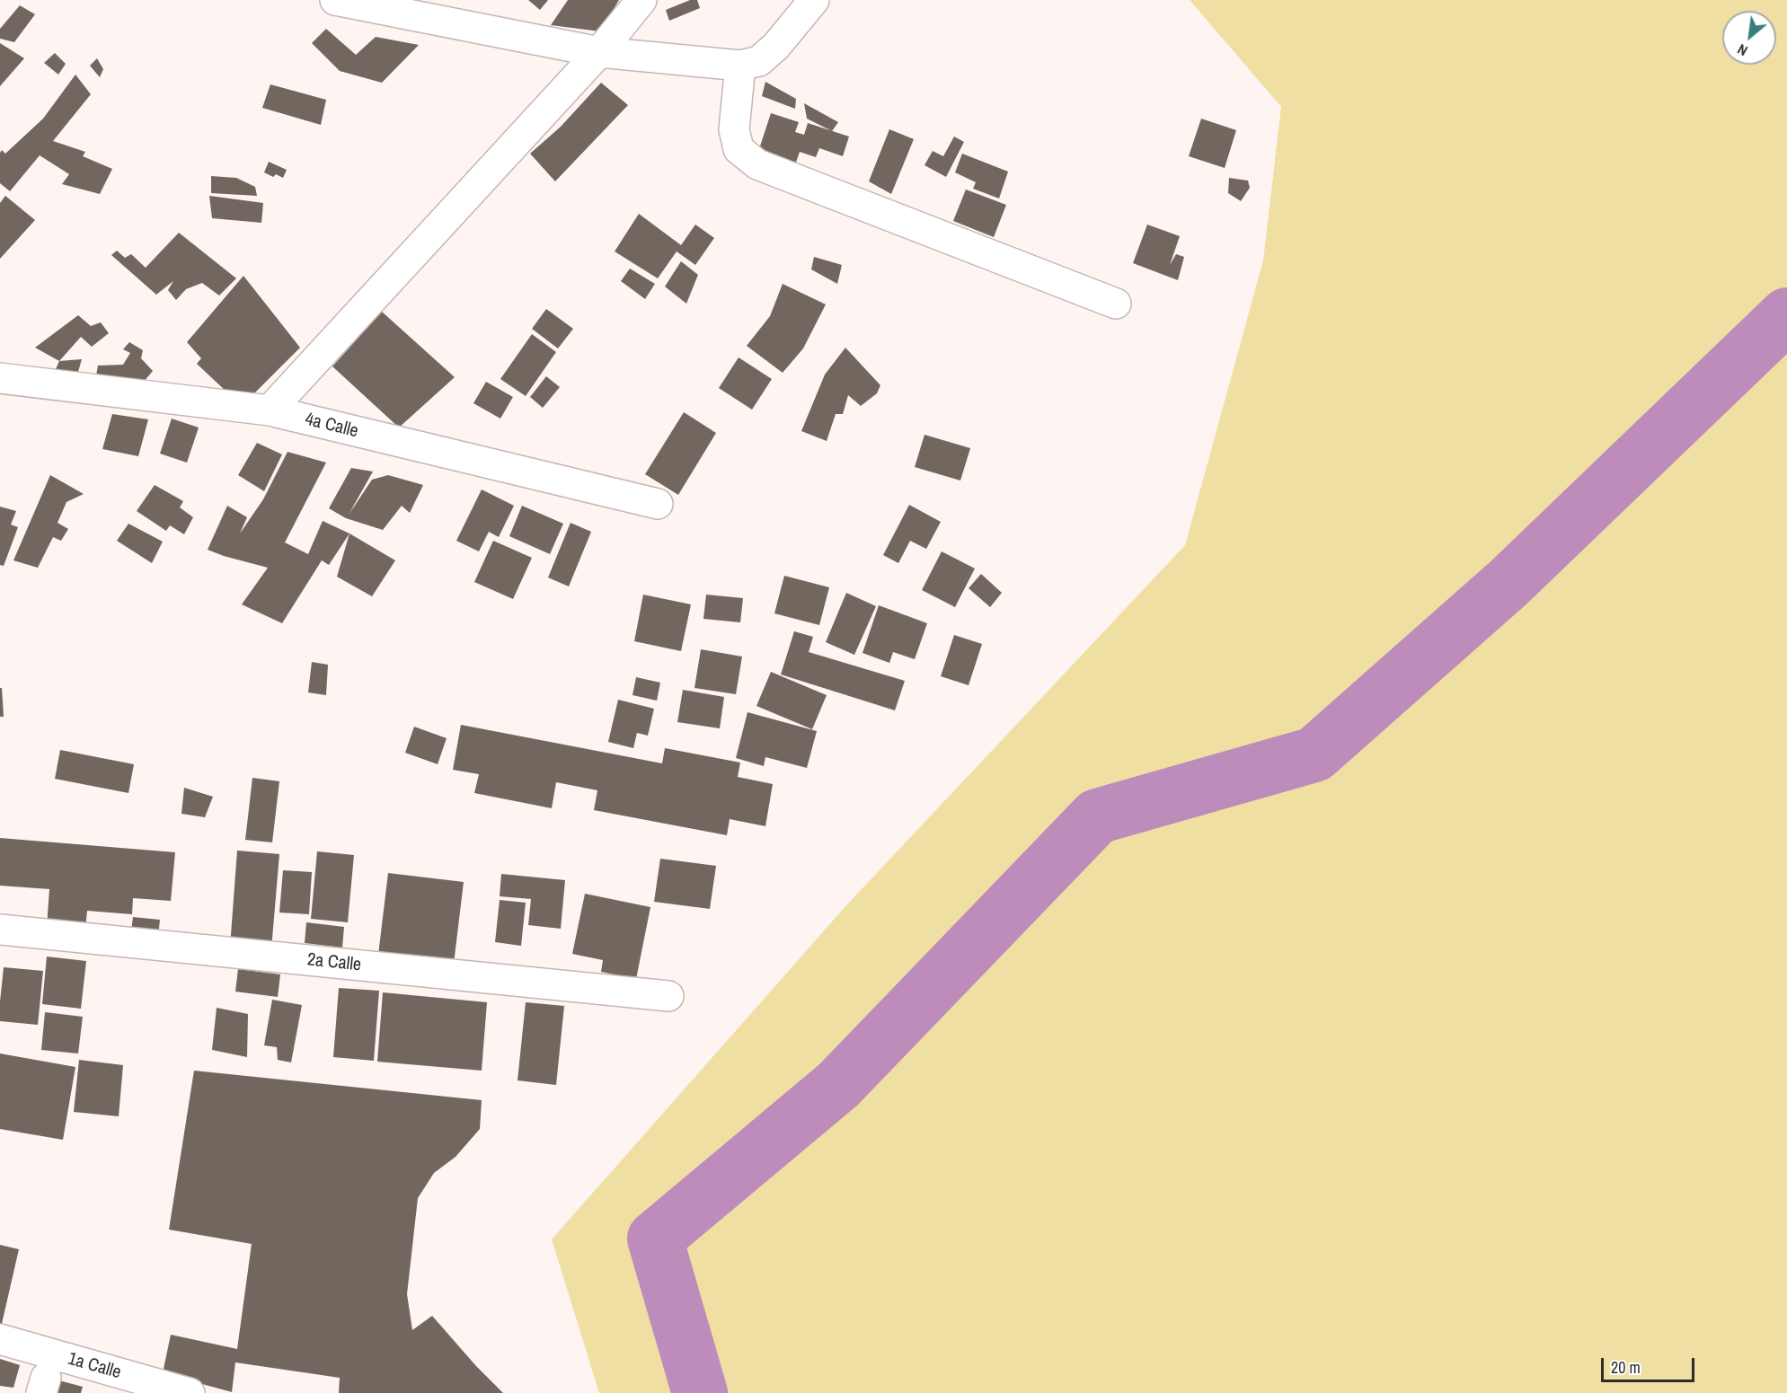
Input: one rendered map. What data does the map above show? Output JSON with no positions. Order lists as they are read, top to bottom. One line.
{"streets":{"street":["4a Calle","2a Calle","1a Calle"]},"scale_bar":"20 m","north":"bottom left"}
